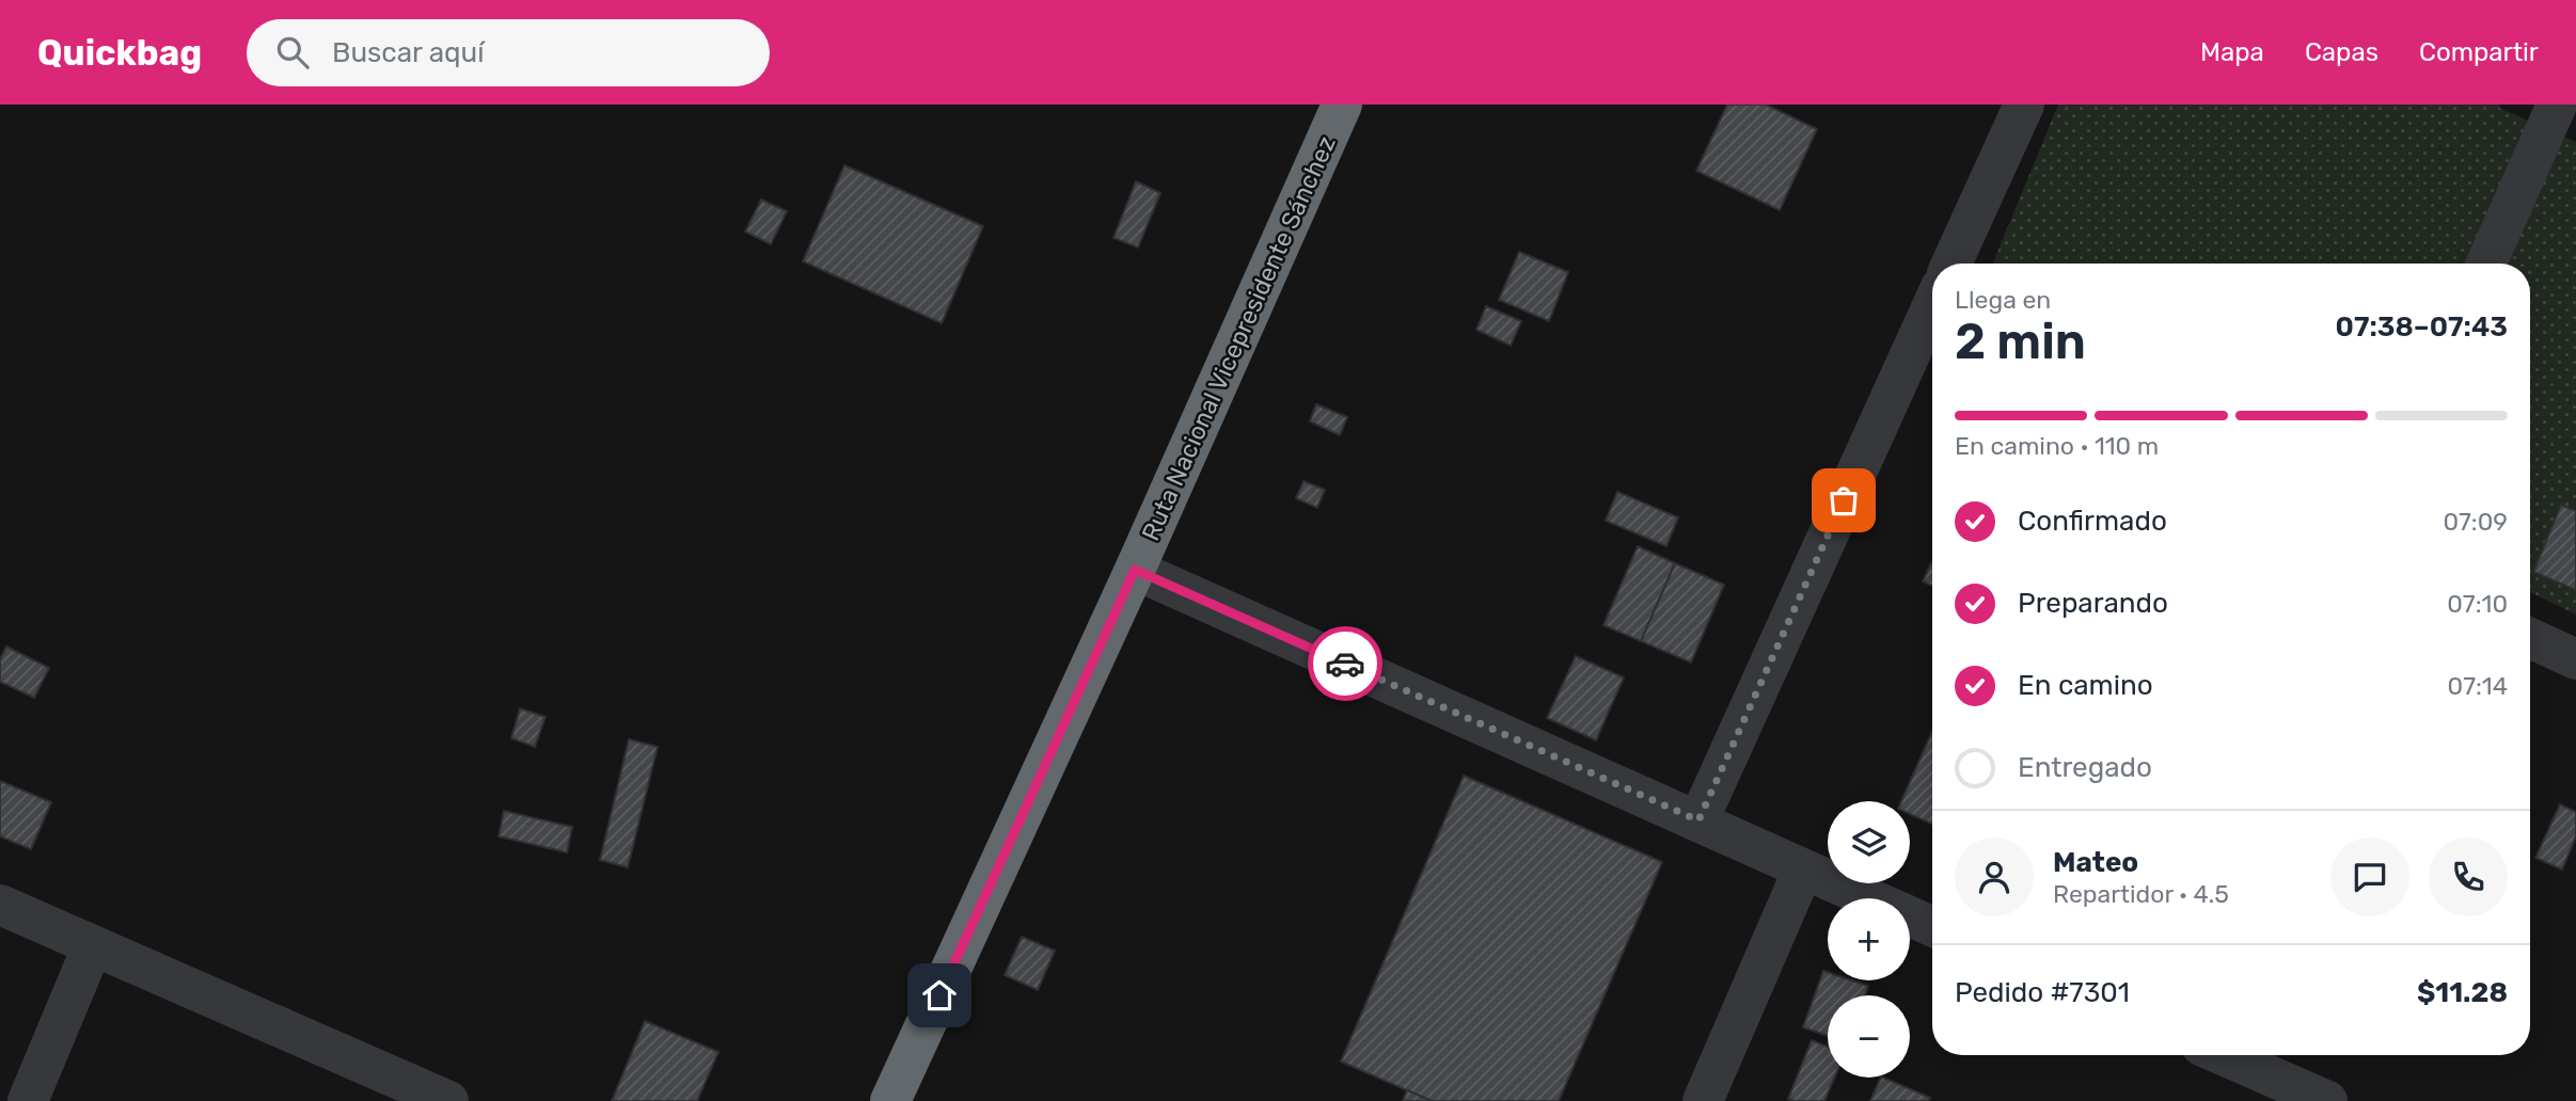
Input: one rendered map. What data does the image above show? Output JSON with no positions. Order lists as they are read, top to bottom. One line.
{"streets":{"highway":["Ruta Nacional Vicepresidente Sánchez"]},"page":{"header":"Quickbag","search":"Buscar aquí","nav":["Mapa","Capas","Compartir"],"heading":["2 min","Llega en","07:38–07:43"],"panel":["Mateo","Repartidor · 4.5","Pedido #7301","$11.28"],"bar":"En camino · 110 m","list":[["Confirmado","07:09"],["Preparando","07:10"],["En camino","07:14"],"Entregado"],"map_buttons":["+","−"]}}
